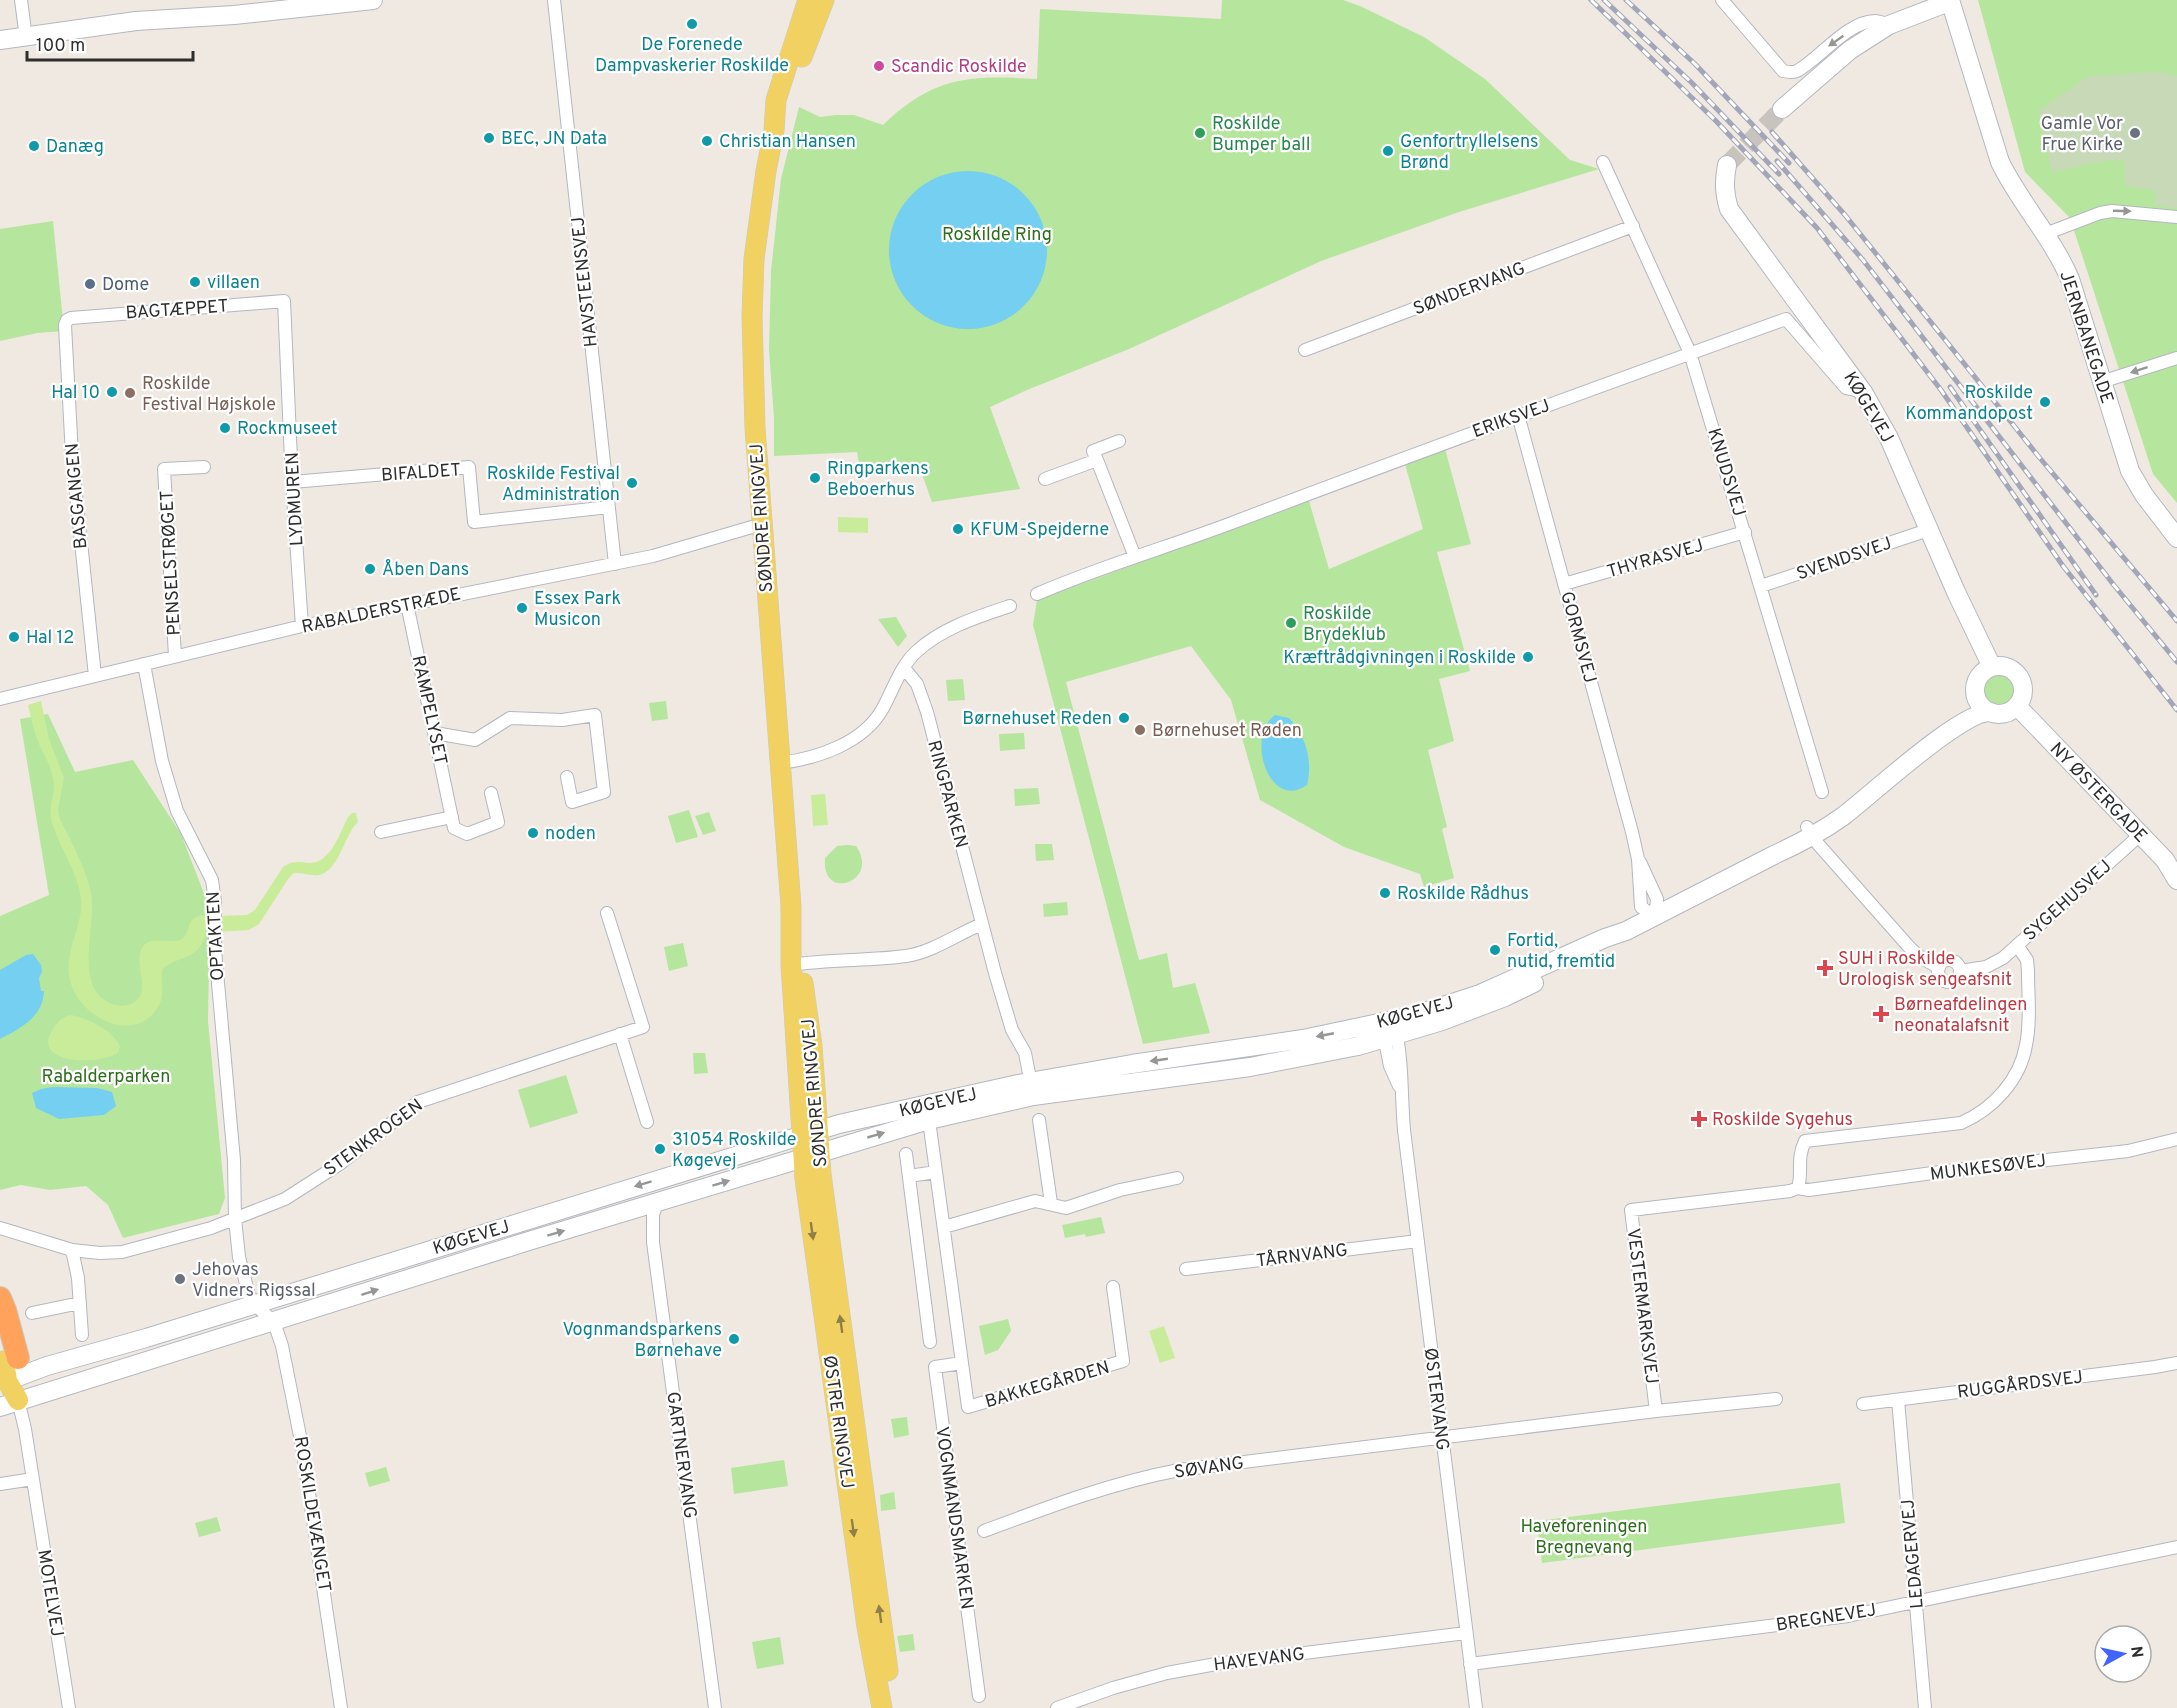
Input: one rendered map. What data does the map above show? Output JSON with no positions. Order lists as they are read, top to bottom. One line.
{"streets":{"main road":["SØNDRE RINGVEJ","ØSTRE RINGVEJ"],"street":["HAVSTEENSVEJ","SØNDERVANG","BAGTÆPPET","JERNBANEGADE","KØGEVEJ","ERIKSVEJ","BIFALDET","KNUDSVEJ","BASGANGEN","LYDMUREN","THYRASVEJ","SVENDSVEJ","PENSELSTRØGET","RABALDERSTRÆDE","GORMSVEJ","RAMPELYSET","NY ØSTERGADE","RINGPARKEN","SYGEHUSVEJ","OPTAKTEN","STENKROGEN","MUNKESØVEJ","TÅRNVANG","VESTERMARKSVEJ","BAKKEGÅRDEN","RUGGÅRDSVEJ","ØSTERVANG","GARTNERVANG","SØVANG","ROSKILDEVÆNGET","VOGNMANDSMARKEN","LEDAGERVEJ","MOTELVEJ","BREGNEVEJ","HAVEVANG"]},"crossings":[["HAVSTEENSVEJ","BIFALDET"],["HAVSTEENSVEJ","RABALDERSTRÆDE"],["SØNDERVANG","KNUDSVEJ"],["BAGTÆPPET","BASGANGEN"],["BAGTÆPPET","LYDMUREN"],["KØGEVEJ","ERIKSVEJ"],["KØGEVEJ","SØNDRE RINGVEJ"],["KØGEVEJ","SVENDSVEJ"],["KØGEVEJ","GORMSVEJ"],["KØGEVEJ","NY ØSTERGADE"],["KØGEVEJ","RINGPARKEN"],["KØGEVEJ","SYGEHUSVEJ"],["KØGEVEJ","OPTAKTEN"],["KØGEVEJ","ØSTERVANG"],["KØGEVEJ","ØSTRE RINGVEJ"],["KØGEVEJ","GARTNERVANG"],["KØGEVEJ","ROSKILDEVÆNGET"],["KØGEVEJ","VOGNMANDSMARKEN"],["KØGEVEJ","MOTELVEJ"],["ERIKSVEJ","KNUDSVEJ"],["ERIKSVEJ","GORMSVEJ"],["BIFALDET","LYDMUREN"],["KNUDSVEJ","THYRASVEJ"],["KNUDSVEJ","SVENDSVEJ"],["BASGANGEN","RABALDERSTRÆDE"],["LYDMUREN","RABALDERSTRÆDE"],["SØNDRE RINGVEJ","RABALDERSTRÆDE"],["SØNDRE RINGVEJ","ØSTRE RINGVEJ"],["THYRASVEJ","GORMSVEJ"],["PENSELSTRØGET","RABALDERSTRÆDE"],["RABALDERSTRÆDE","RAMPELYSET"],["RABALDERSTRÆDE","OPTAKTEN"],["NY ØSTERGADE","SYGEHUSVEJ"],["OPTAKTEN","STENKROGEN"],["MUNKESØVEJ","VESTERMARKSVEJ"],["TÅRNVANG","ØSTERVANG"],["BAKKEGÅRDEN","VOGNMANDSMARKEN"],["RUGGÅRDSVEJ","LEDAGERVEJ"],["ØSTERVANG","SØVANG"],["ØSTERVANG","BREGNEVEJ"],["ØSTERVANG","HAVEVANG"],["LEDAGERVEJ","BREGNEVEJ"]],"parks":["Roskilde Ring","Rabalderparken","Haveforeningen Bregnevang"],"places":{"other":["De Forenede Dampvaskerier Roskilde","Scandic Roskilde","Roskilde Bumper ball","Gamle Vor Frue Kirke","BEC, JN Data","Christian Hansen","Danæg","Genfortryllelsens Brønd","villaen","Dome","Hal 10","Roskilde Festival Højskole","Roskilde Kommandopost","Rockmuseet","Ringparkens Beboerhus","Roskilde Festival Administration","KFUM-Spejderne","Åben Dans","Essex Park Musicon","Roskilde Brydeklub","Hal 12","Kræftrådgivningen i Roskilde","Børnehuset Reden","Børnehuset Røden","noden","Roskilde Rådhus","Fortid, nutid, fremtid","31054 Roskilde Køgevej","Jehovas Vidners Rigssal","Vognmandsparkens Børnehave"],"health":["SUH i Roskilde Urologisk sengeafsnit","Børneafdelingen neonatalafsnit","Roskilde Sygehus"]},"scale_bar":"100 m","north":"right"}
